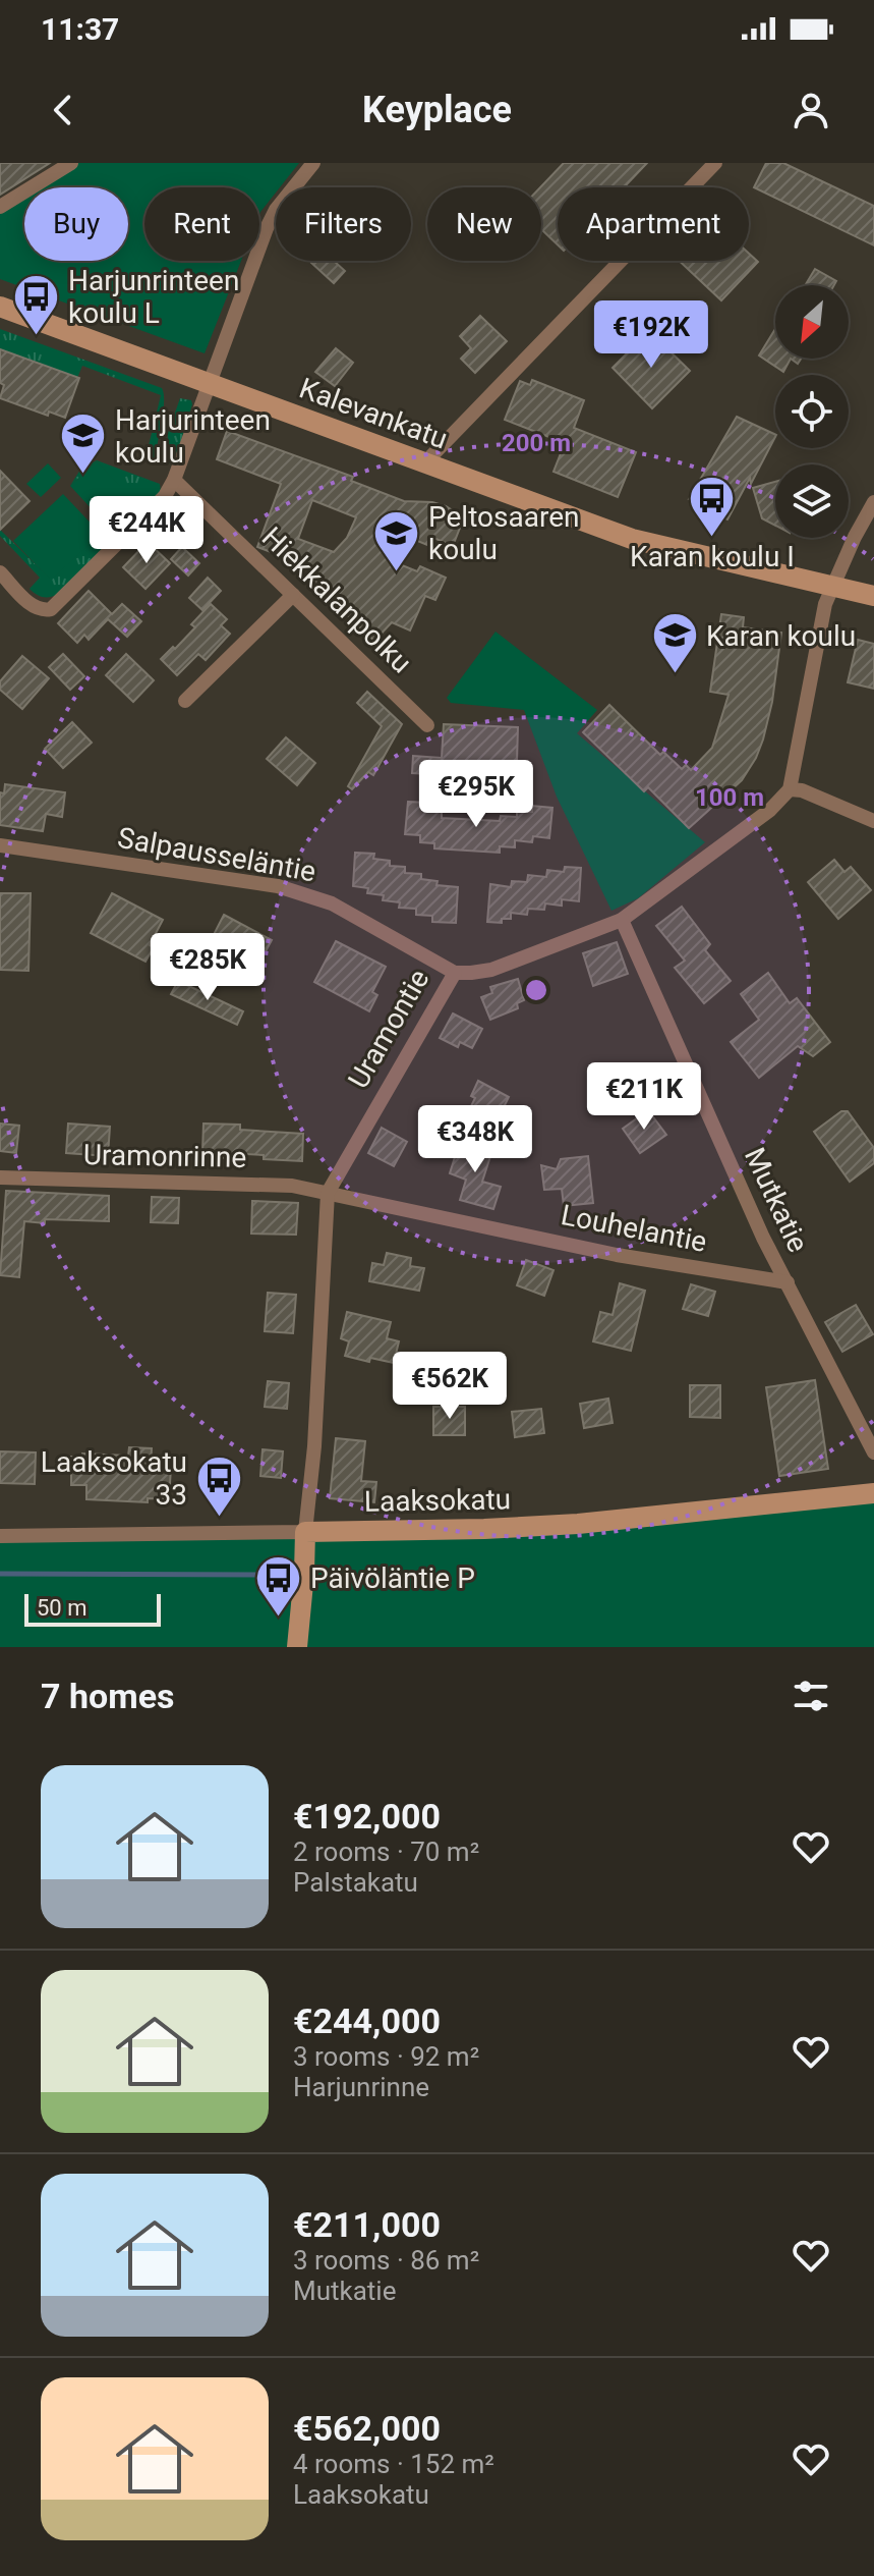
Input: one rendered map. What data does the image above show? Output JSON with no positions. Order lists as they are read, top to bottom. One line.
{"streets":{"street":["Kalevankatu","Hiekkalanpolku","Salpausseläntie","Uramontie","Uramonrinne","Mutkatie","Louhelantie","Laaksokatu"]},"crossings":[["Salpausseläntie","Uramontie"],["Uramontie","Uramonrinne"],["Uramontie","Mutkatie"],["Uramontie","Louhelantie"],["Uramontie","Laaksokatu"],["Uramonrinne","Louhelantie"],["Mutkatie","Louhelantie"]],"places":{"bus stop":["Harjunrinteen koulu L","Karan koulu I","Laaksokatu 33","Päivöläntie P"],"school or university":["Harjurinteen koulu","Peltosaaren koulu","Karan koulu"]},"scale_bar":"50 m","north":"bottom left","page":{"status":"11:37","header":"Keyplace","chip":["Buy","Rent","Filters","New","Apartment"],"price":["€192K","€244K","€295K","€285K","€211K","€348K","€562K"],"scale":"50 m","heading":"7 homes","list":[{"name":"€192,000","note":"2 rooms · 70 m² · Palstakatu"},{"name":"€244,000","note":"3 rooms · 92 m² · Harjunrinne"},{"name":"€211,000","note":"3 rooms · 86 m² · Mutkatie"},{"name":"€562,000","note":"4 rooms · 152 m² · Laaksokatu"}]},"rings":["200 m","100 m"]}
